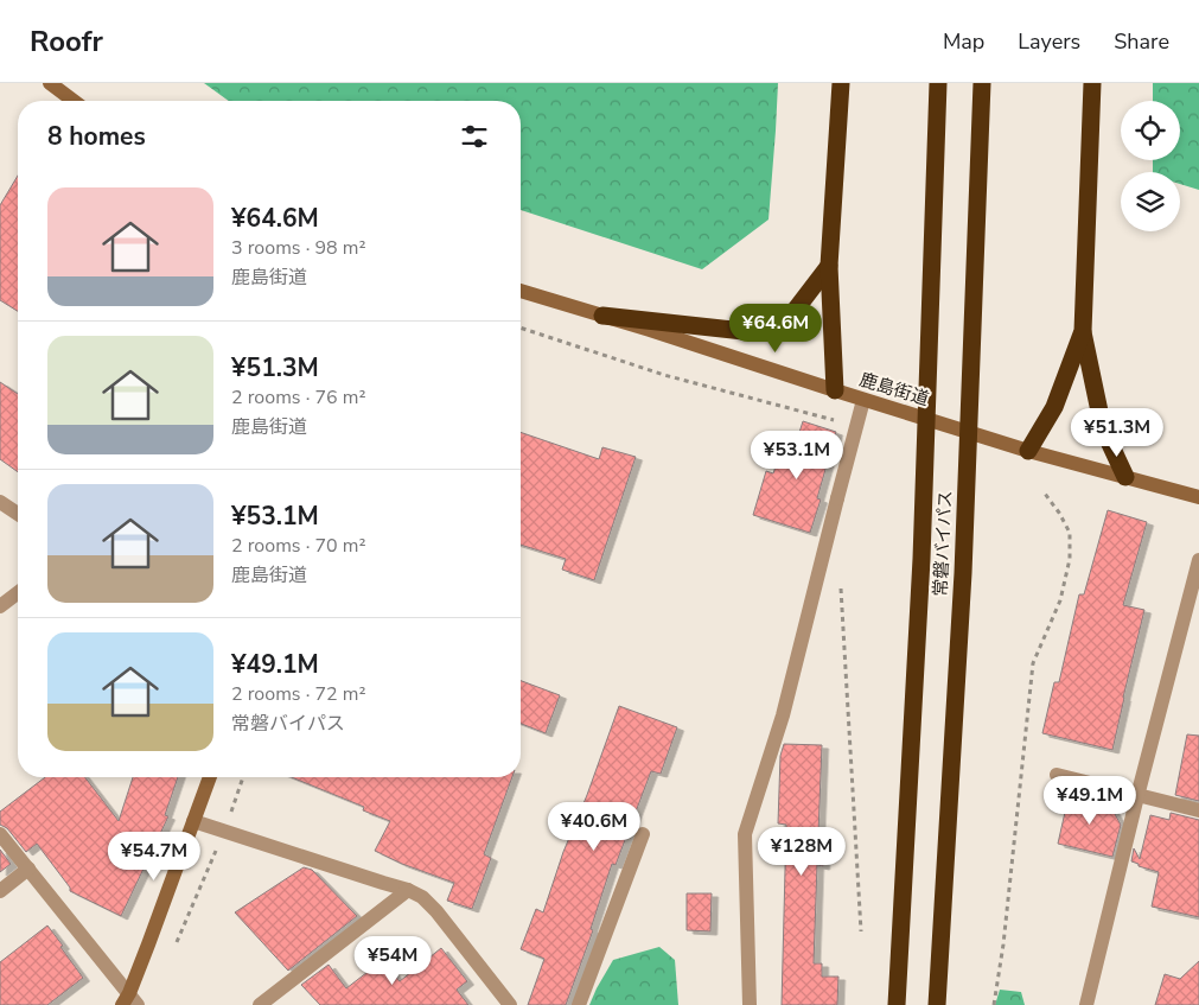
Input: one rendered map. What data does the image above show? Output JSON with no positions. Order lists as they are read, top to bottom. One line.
{"streets":{"highway":["常磐バイパス"],"street":["鹿島街道"]},"page":{"header":"Roofr","nav":["Map","Layers","Share"],"heading":"8 homes","list":[{"name":"¥64.6M","note":"3 rooms · 98 m² · 鹿島街道"},{"name":"¥51.3M","note":"2 rooms · 76 m² · 鹿島街道"},{"name":"¥53.1M","note":"2 rooms · 70 m² · 鹿島街道"},{"name":"¥49.1M","note":"2 rooms · 72 m² · 常磐バイパス"}],"price":["¥64.6M","¥51.3M","¥53.1M","¥49.1M","¥40.6M","¥128M","¥54.7M","¥54M"]}}
